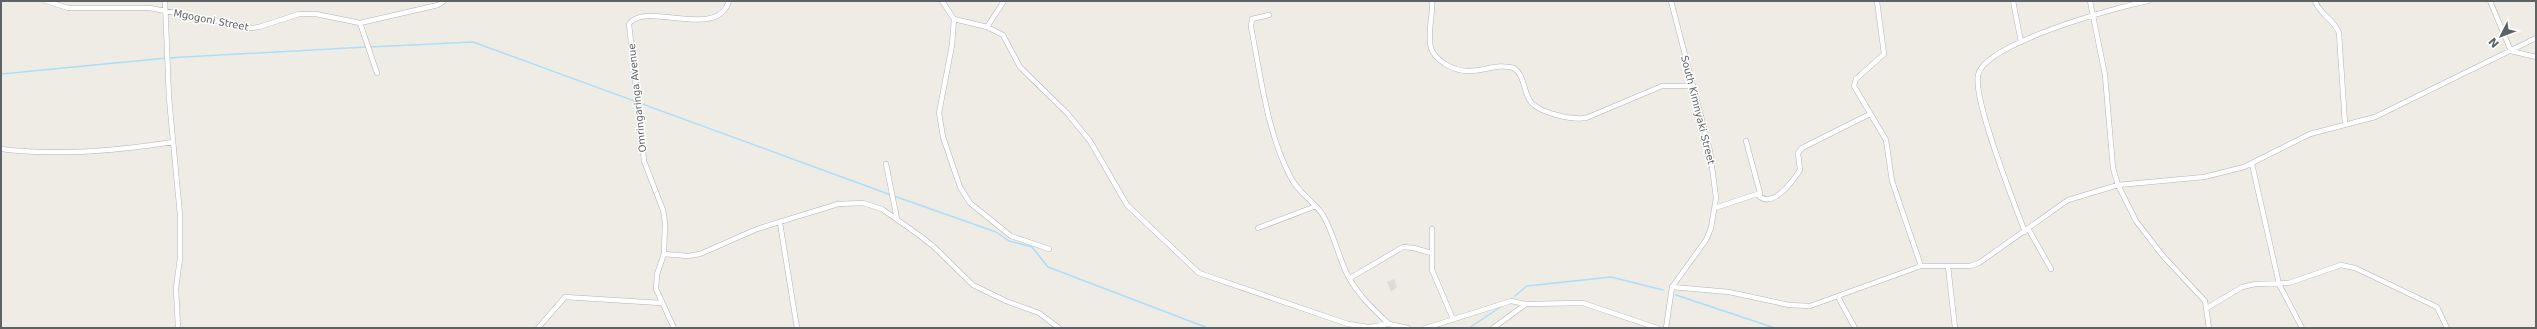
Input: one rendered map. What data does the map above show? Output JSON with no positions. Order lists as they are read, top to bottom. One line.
{"streets":{"street":["Mgogoni Street","Omringaringa Avenue","South Kimnyaki Street"]},"north":"bottom left"}
